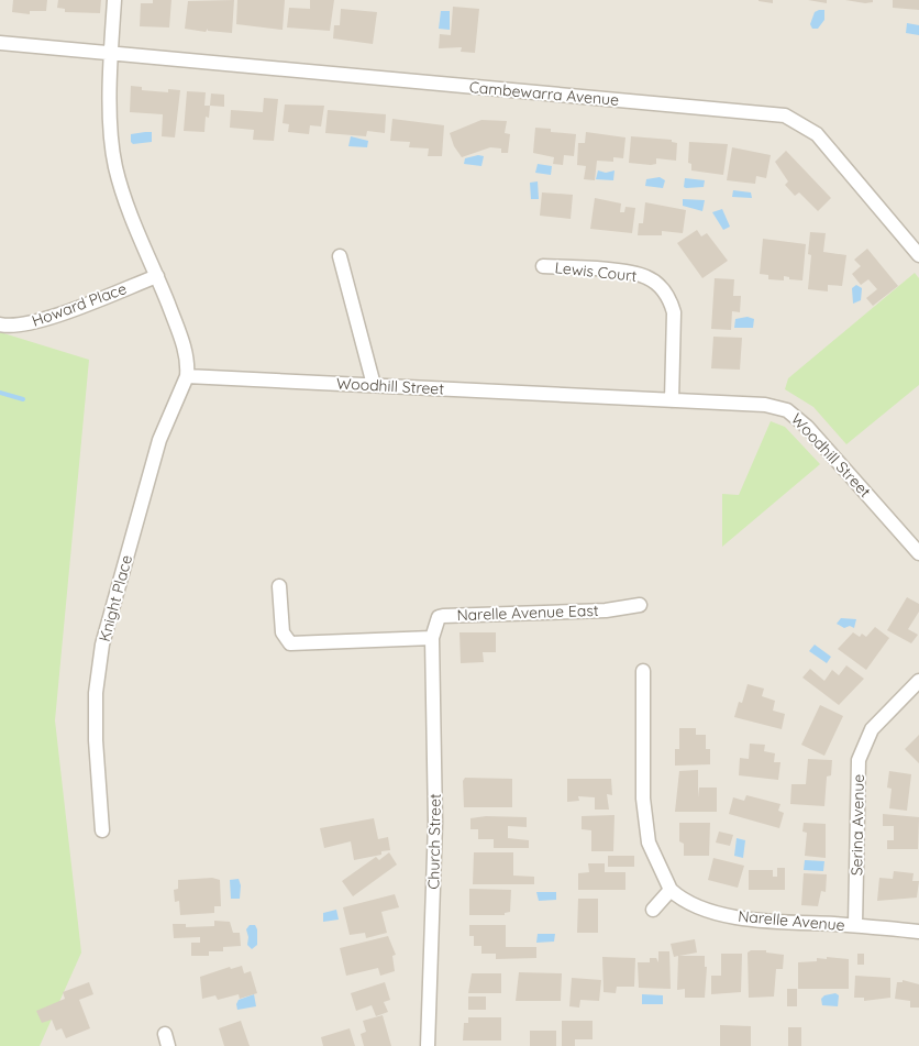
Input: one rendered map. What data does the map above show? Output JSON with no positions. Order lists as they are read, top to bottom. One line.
{"streets":{"street":["Cambewarra Avenue","Lewis Court","Howard Place","Woodhill Street","Knight Place","Narelle Avenue East","Serina Avenue","Church Street","Narelle Avenue"]},"crossings":[["Lewis Court","Woodhill Street"],["Woodhill Street","Knight Place"],["Narelle Avenue East","Church Street"],["Serina Avenue","Narelle Avenue"]]}
